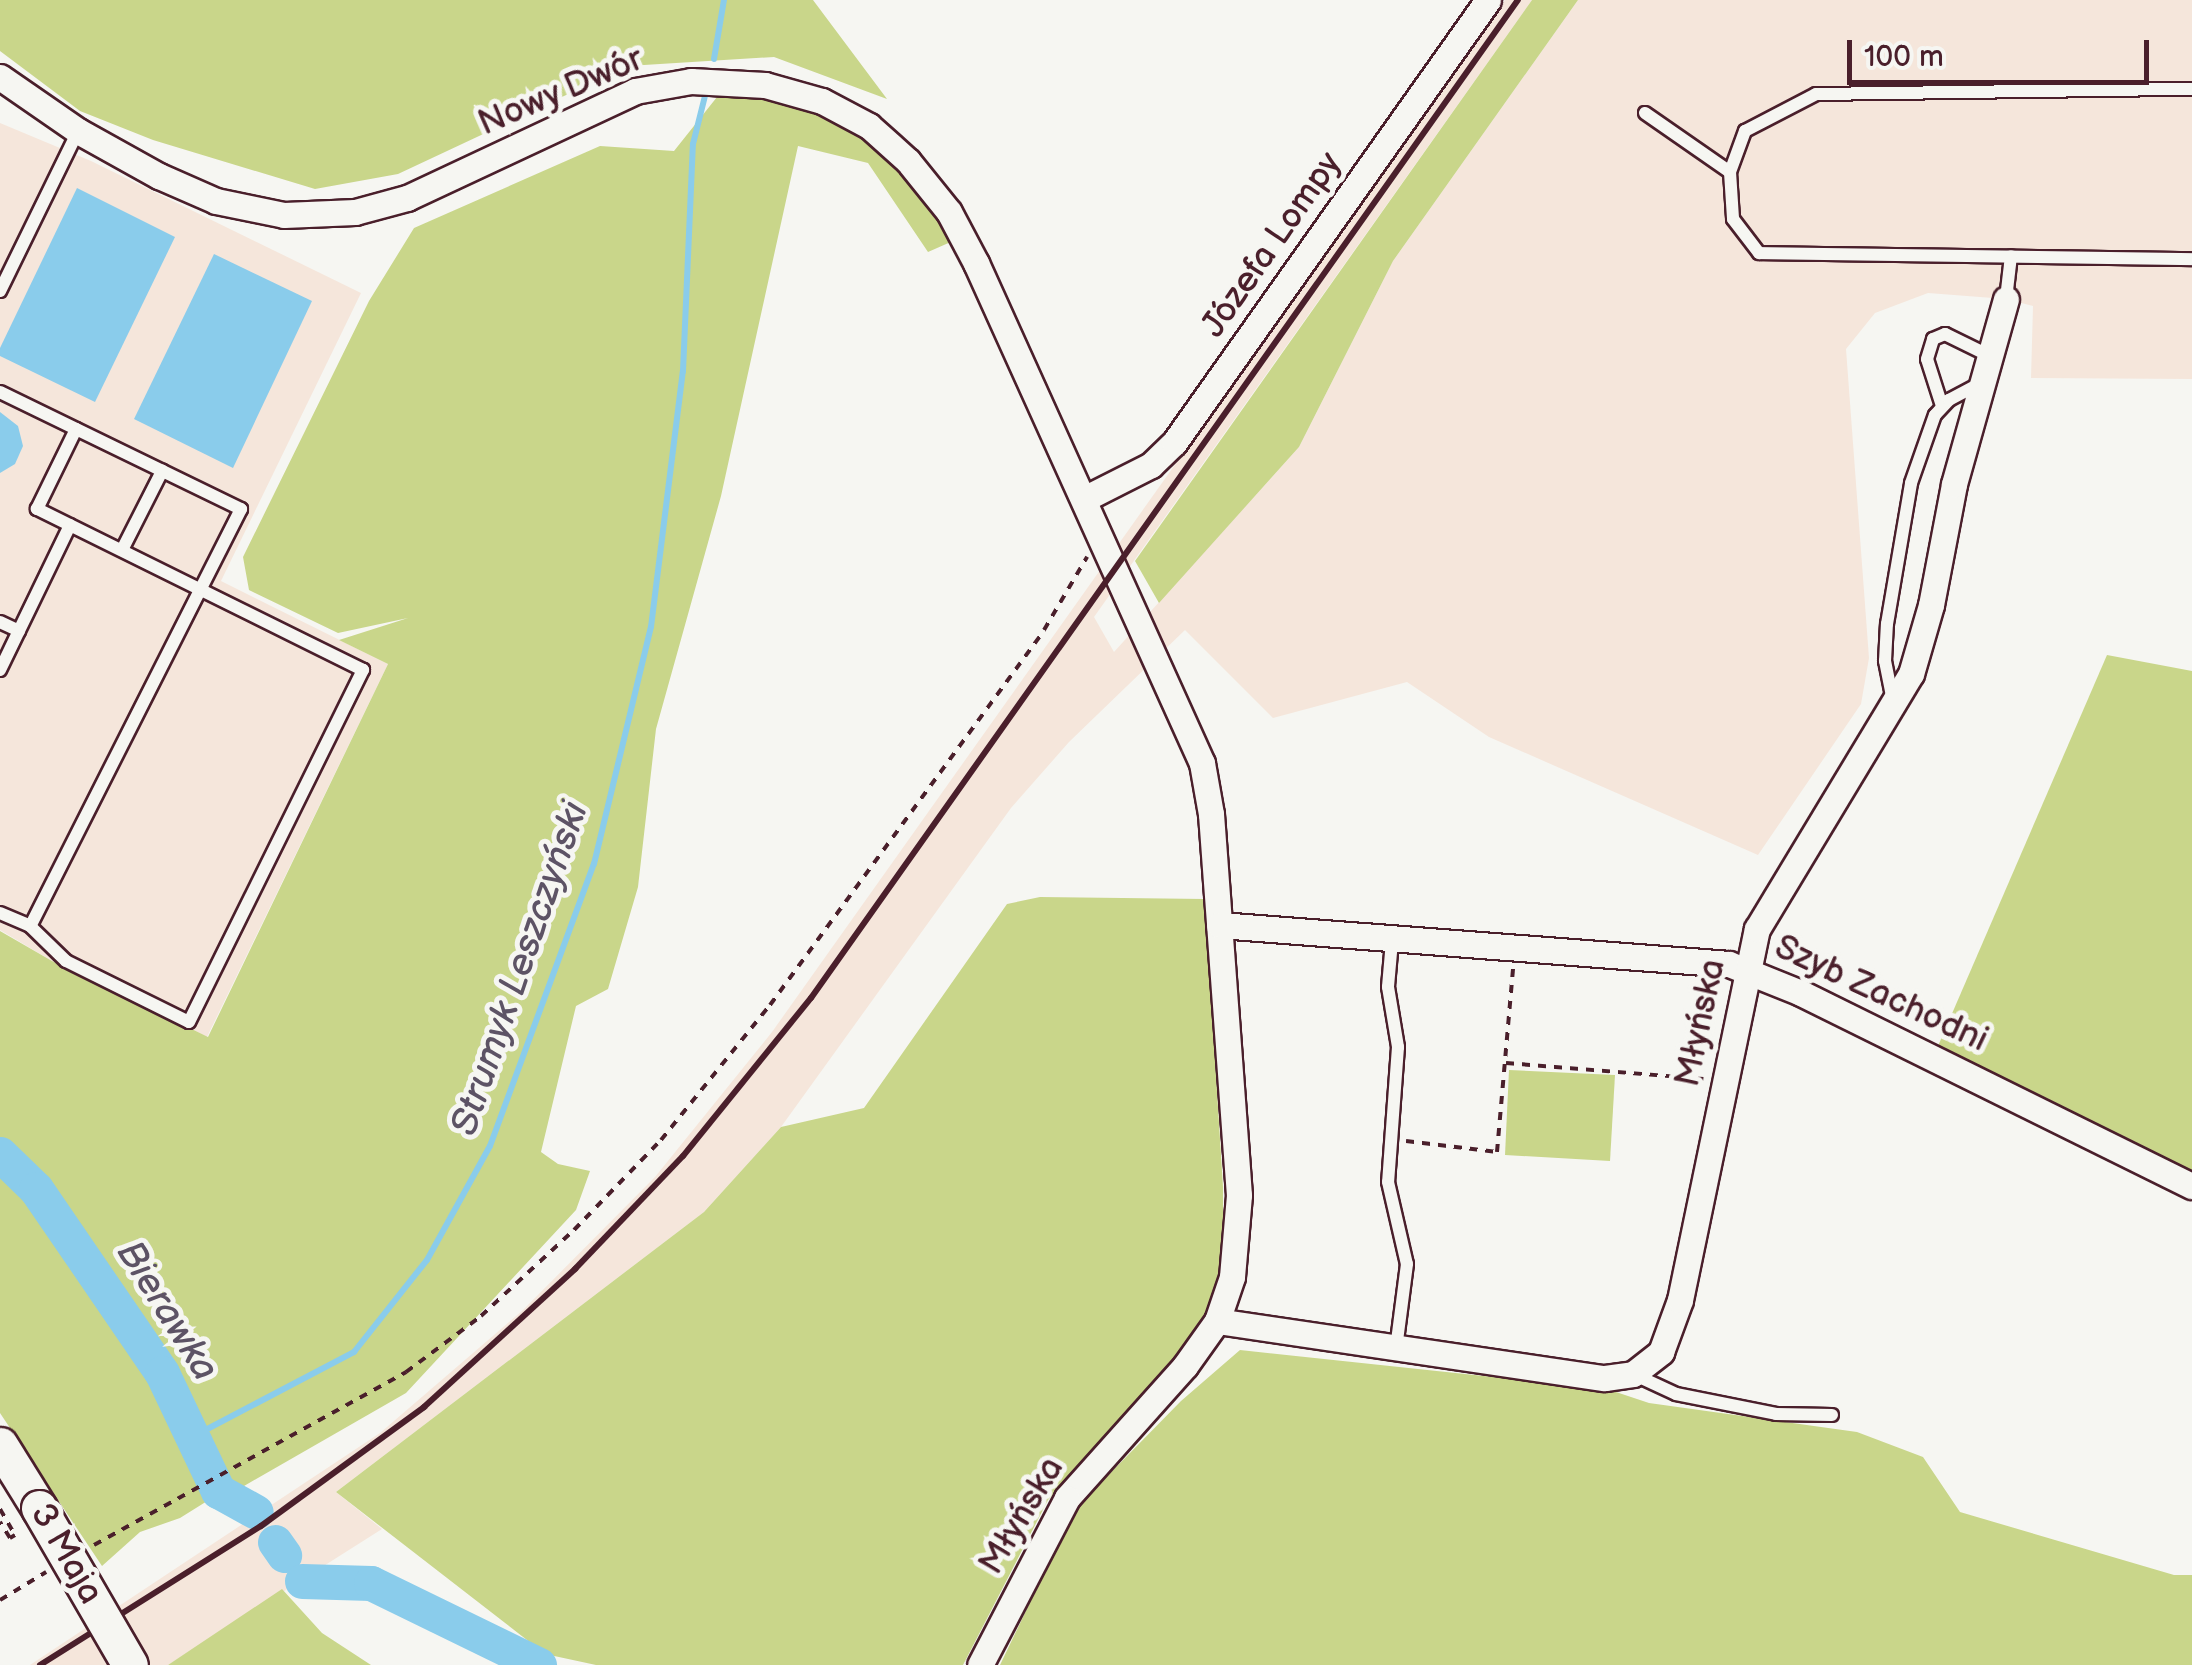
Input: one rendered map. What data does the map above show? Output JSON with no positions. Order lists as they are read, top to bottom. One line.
{"streets":{"main road":["3 Maja"],"street":["Nowy Dwór","Józefa Lompy","Szyb Zachodni","Młyńska"]},"crossings":[["Nowy Dwór","Józefa Lompy"],["Nowy Dwór","Młyńska"],["Józefa Lompy","Młyńska"],["Szyb Zachodni","Młyńska"]],"water":["Strumyk Leszczyński","Bierawka"],"scale_bar":"100 m"}
